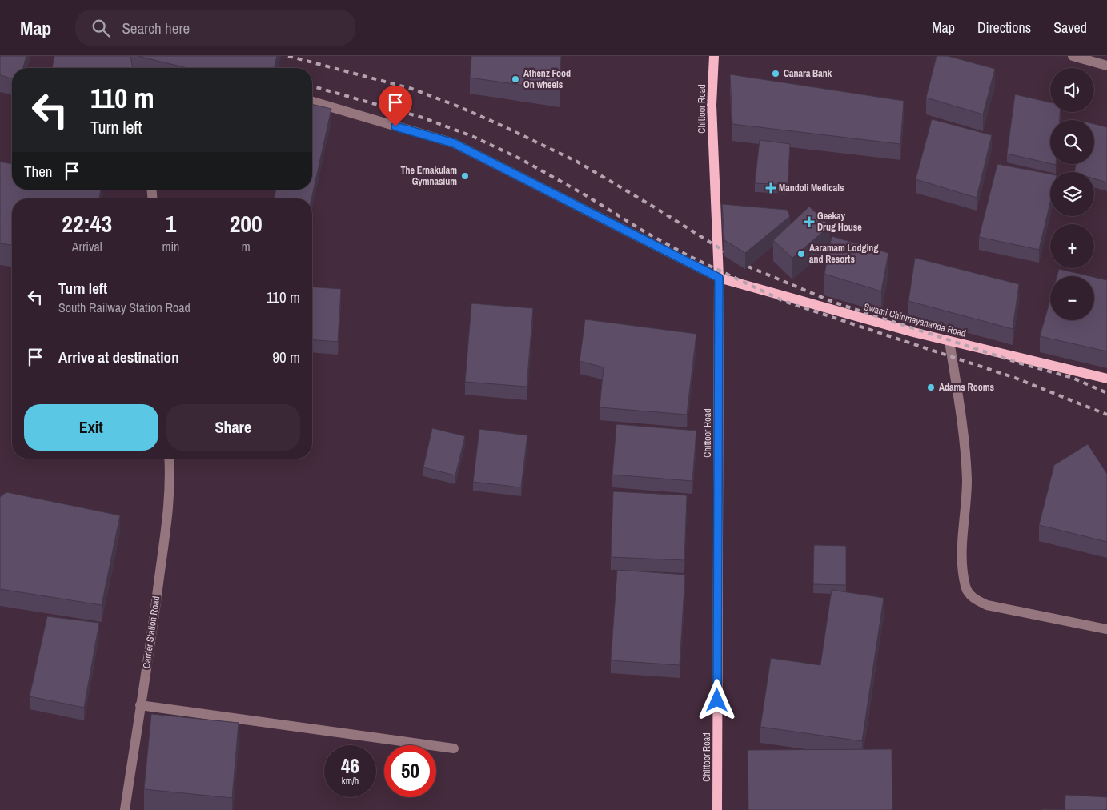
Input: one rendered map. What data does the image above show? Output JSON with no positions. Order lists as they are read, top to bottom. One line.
{"streets":{"main road":["Chittoor Road","Swami Chinmayananda Road"],"street":["Carrier Station Road"]},"crossings":[["Chittoor Road","Swami Chinmayananda Road"]],"places":{"other":["Canara Bank","Athenz Food On wheels","The Ernakulam Gymnasium","Aaramam Lodging and Resorts","Adams Rooms"],"health":["Mandoli Medicals","Geekay Drug House"]},"page":{"header":"Map","search":"Search here","nav":["Map","Directions","Saved"],"map_buttons":["+","−"],"turn":["110 m","Turn left"],"then":"Then","eta":["22:43","Arrival","1","min","200","m"],"list":[{"name":"Turn left","note":"South Railway Station Road","value":"110 m"},{"name":"Arrive at destination","value":"90 m"}],"buttons":["Exit","Share"],"speed":"46 km/h","limit":"50"}}
